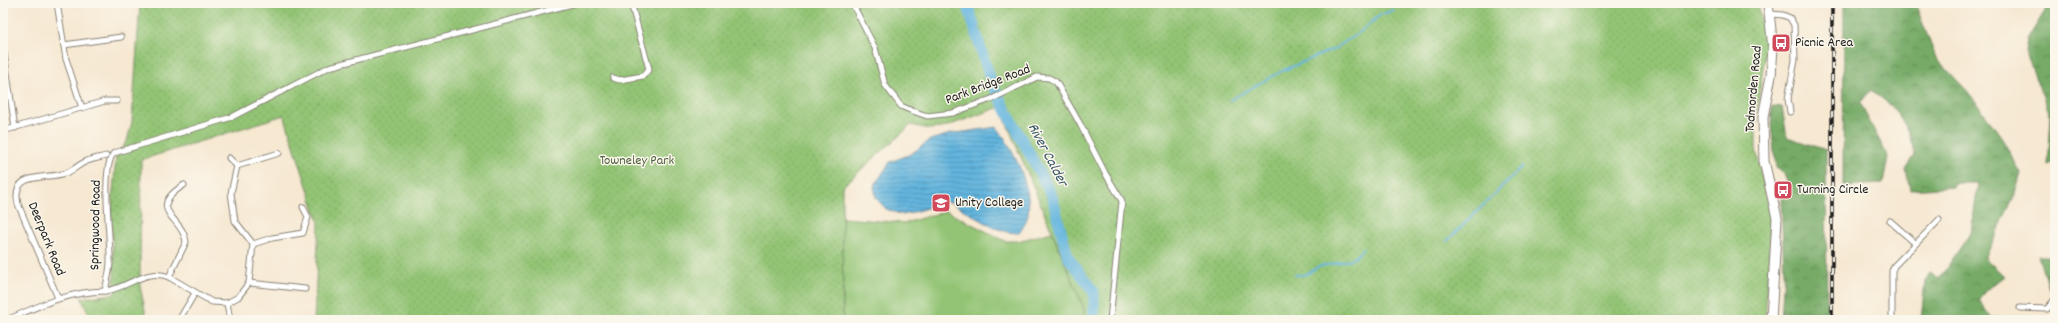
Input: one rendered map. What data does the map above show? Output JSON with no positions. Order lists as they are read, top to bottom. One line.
{"streets":{"highway":["Todmorden Road"],"street":["Park Bridge Road","Springwood Road","Deerpark Road"]},"crossings":[["Springwood Road","Deerpark Road"]],"water":["River Calder"],"parks":["Towneley Park"],"places":{"bus stop":["Picnic Area","Turning Circle"],"school or university":["Unity College"]}}
